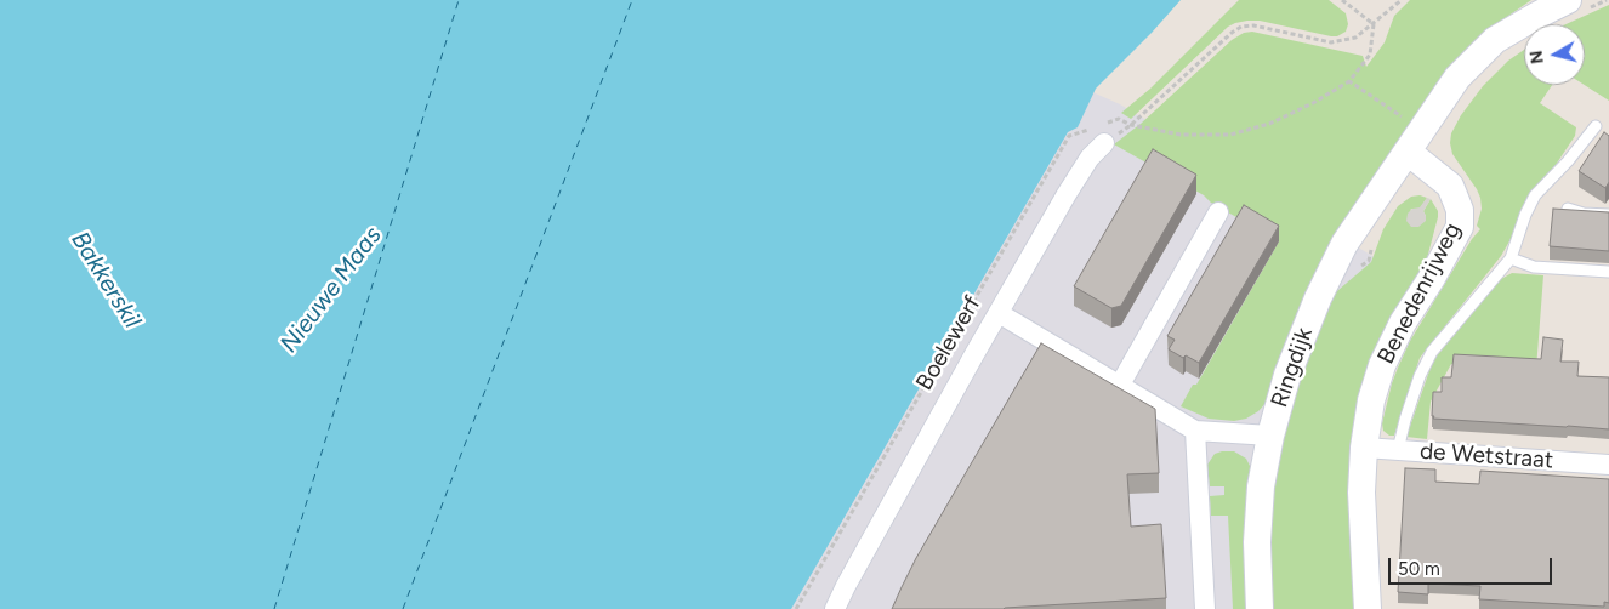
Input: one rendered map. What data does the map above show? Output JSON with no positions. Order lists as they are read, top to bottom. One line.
{"streets":{"street":["Benedenrijweg","Boelewerf","Ringdijk","de Wetstraat"]},"crossings":[["Benedenrijweg","Ringdijk"],["Benedenrijweg","de Wetstraat"],["Boelewerf","Ringdijk"]],"water":["Bakkerskil","Nieuwe Maas"],"scale_bar":"50 m","north":"left"}
